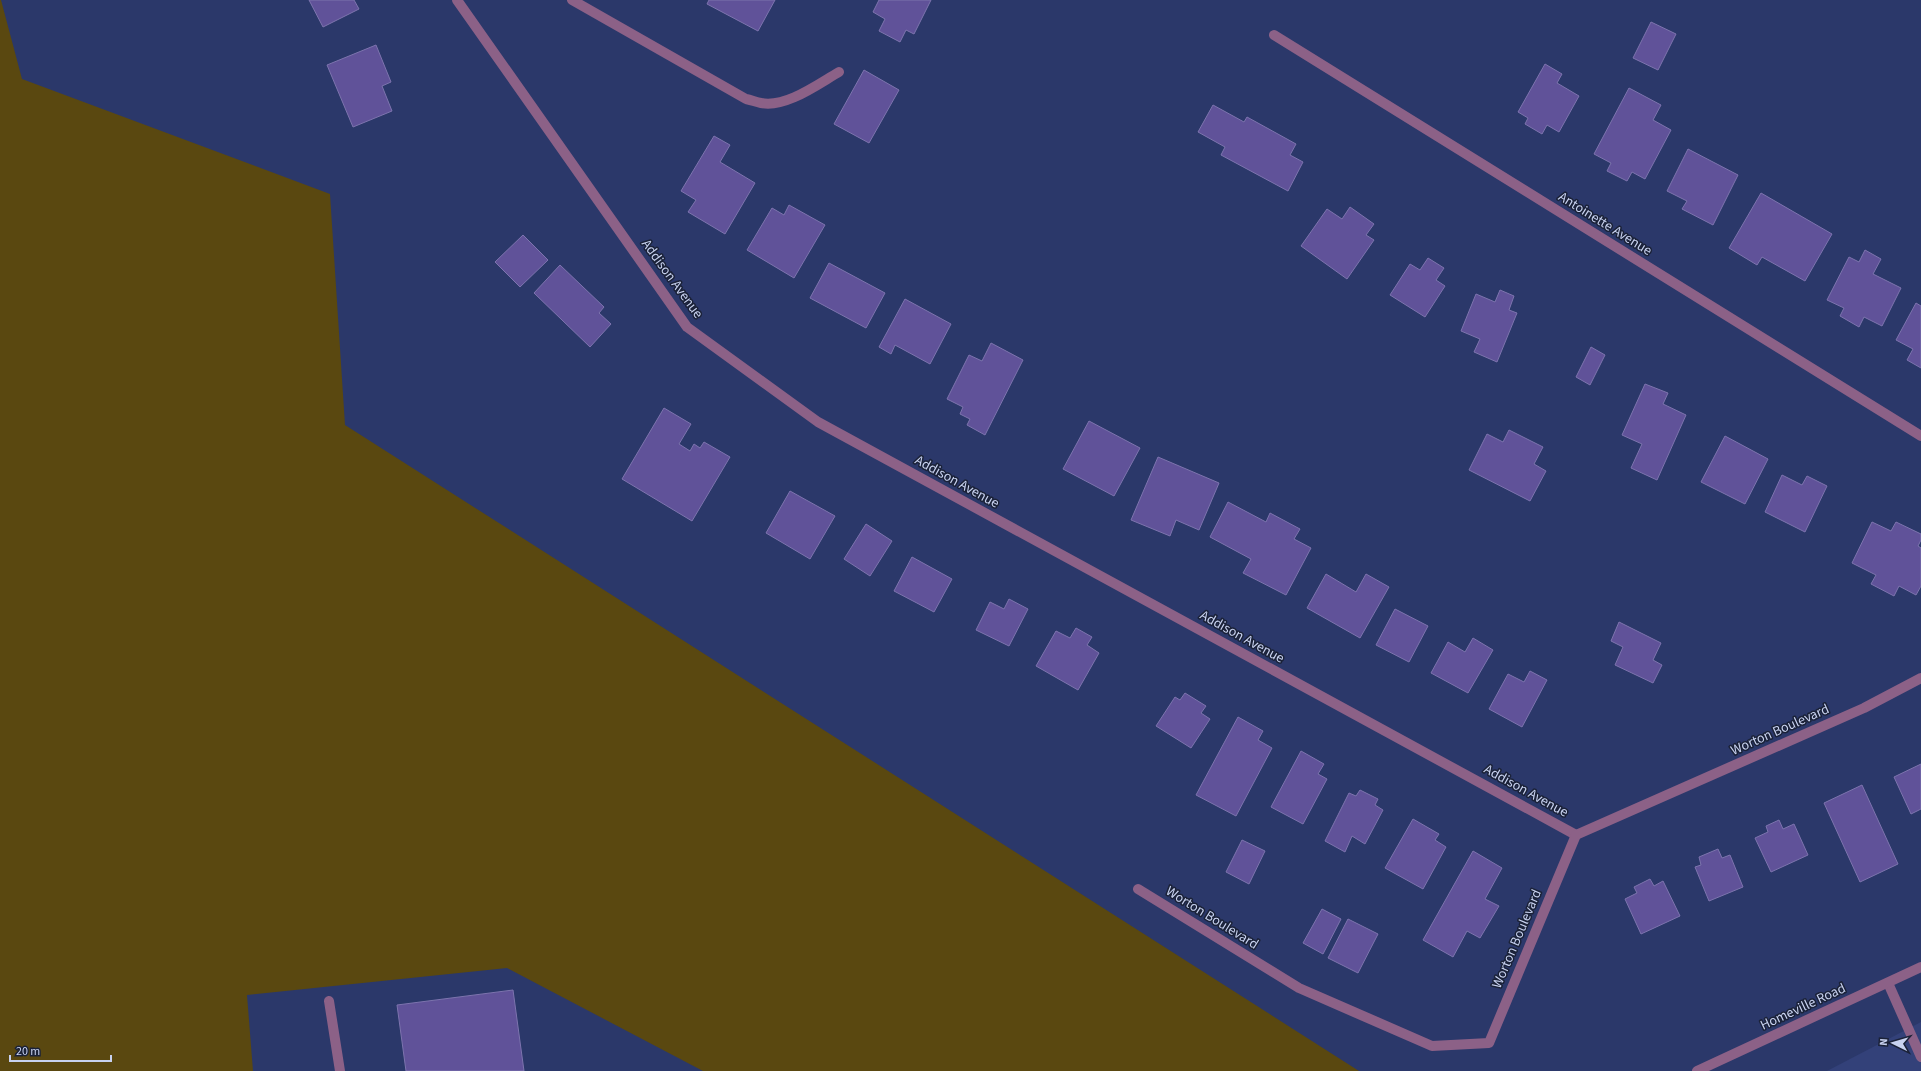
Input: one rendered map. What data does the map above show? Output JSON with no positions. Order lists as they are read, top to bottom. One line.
{"streets":{"street":["Antoinette Avenue","Addison Avenue","Worton Boulevard","Homeville Road"]},"crossings":[["Addison Avenue","Worton Boulevard"]],"scale_bar":"20 m","north":"left"}
